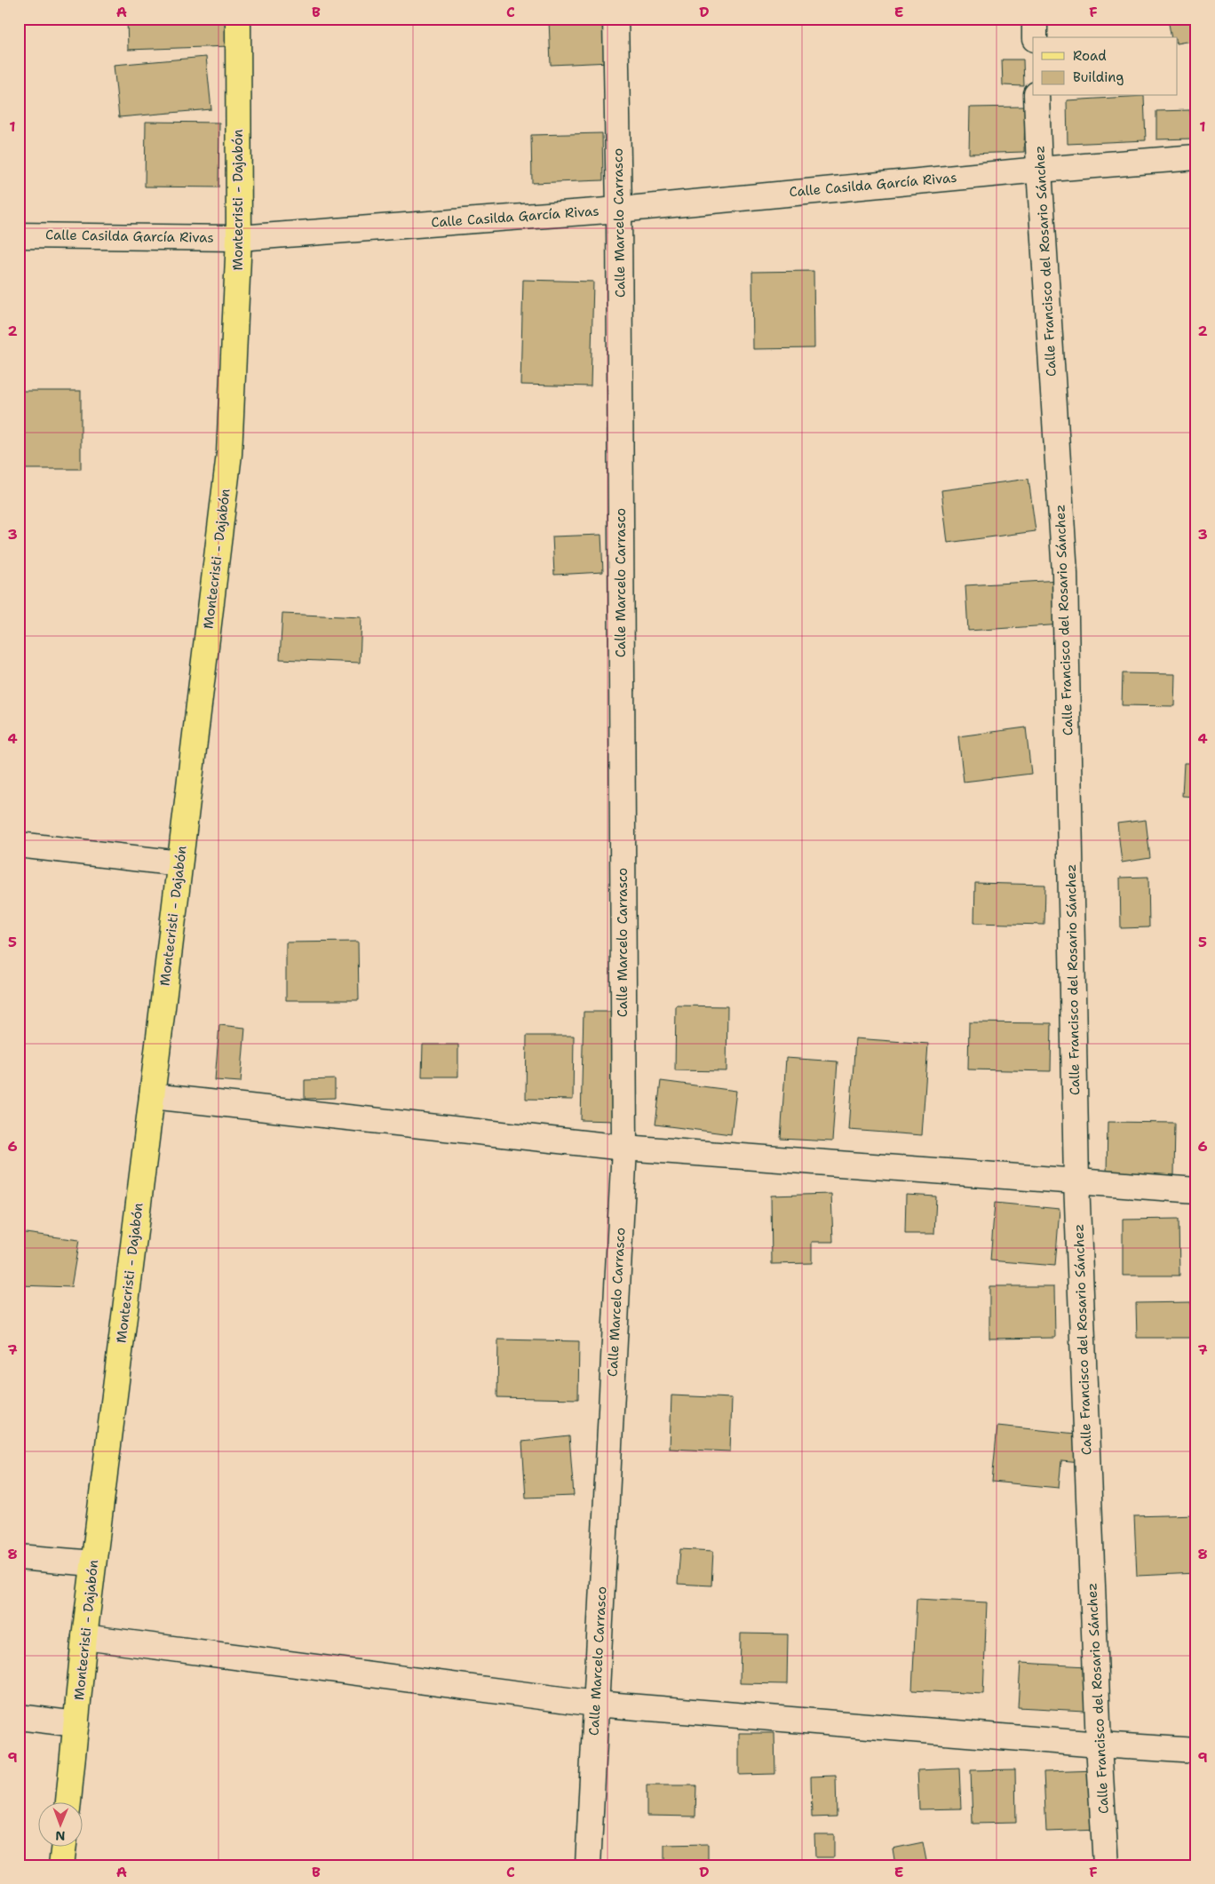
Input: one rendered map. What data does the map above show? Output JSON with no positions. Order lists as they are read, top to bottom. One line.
{"streets":{"main road":["Montecristi - Dajabón"],"street":["Calle Casilda García Rivas","Calle Marcelo Carrasco","Calle Francisco del Rosario Sánchez"]},"crossings":[["Calle Casilda García Rivas","Montecristi - Dajabón"],["Calle Casilda García Rivas","Calle Marcelo Carrasco"],["Calle Casilda García Rivas","Calle Francisco del Rosario Sánchez"]],"legend":["Road","Building"],"north":"bottom","grid":{"columns":["A","B","C","D","E","F"],"rows":["1","2","3","4","5","6","7","8","9"]}}
